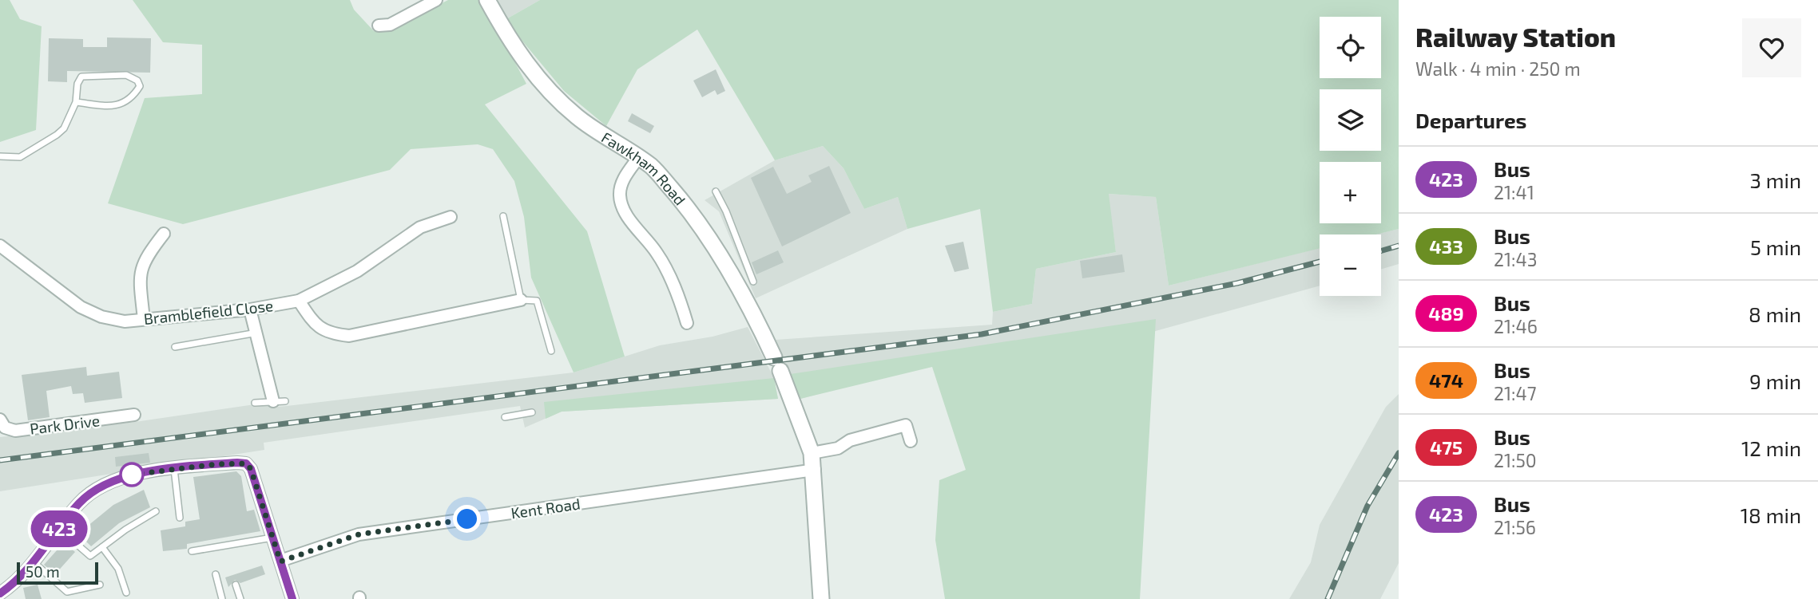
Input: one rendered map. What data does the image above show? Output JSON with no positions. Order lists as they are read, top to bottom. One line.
{"streets":{"street":["Fawkham Road","Bramblefield Close","Park Drive","Kent Road"]},"crossings":[["Fawkham Road","Kent Road"]],"lines":["bus line 423"],"scale_bar":"50 m","page":{"on_map":"423","heading":[["Railway Station","Walk · 4 min · 250 m"],"Departures"],"map_buttons":["+","−"],"list":[{"mark":"423","name":"Bus","note":"21:41","value":"3 min"},{"mark":"433","name":"Bus","note":"21:43","value":"5 min"},{"mark":"489","name":"Bus","note":"21:46","value":"8 min"},{"mark":"474","name":"Bus","note":"21:47","value":"9 min"},{"mark":"475","name":"Bus","note":"21:50","value":"12 min"},{"mark":"423","name":"Bus","note":"21:56","value":"18 min"}],"scale":"50 m"}}
